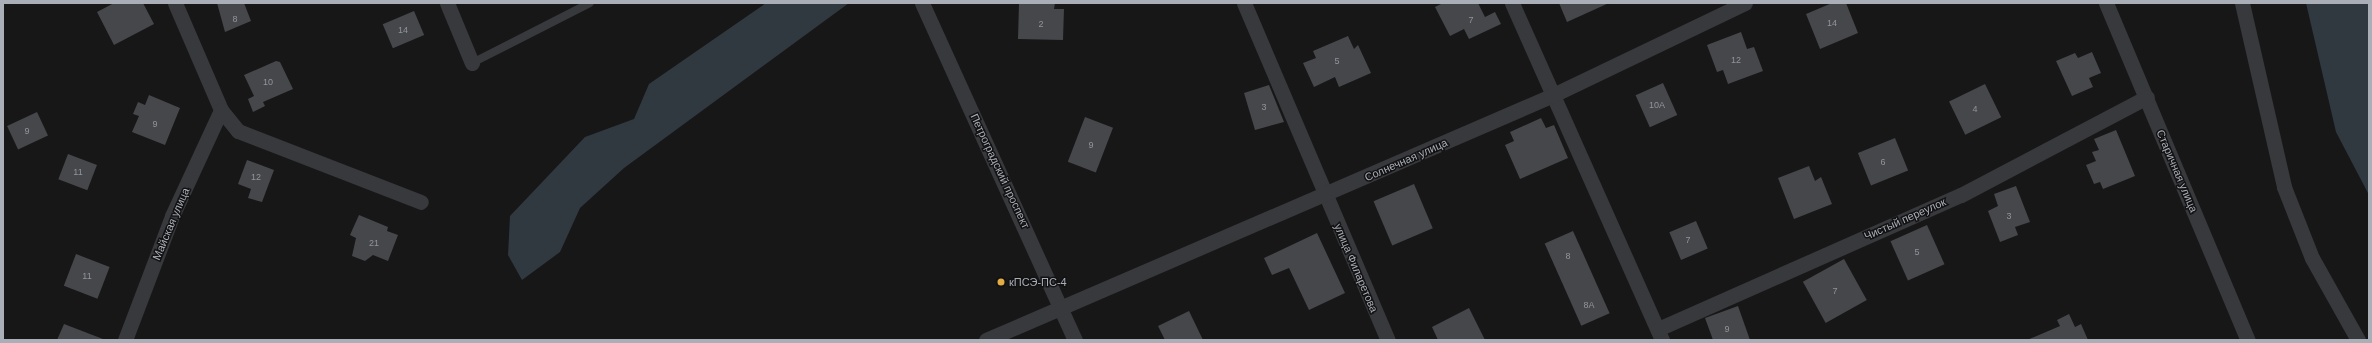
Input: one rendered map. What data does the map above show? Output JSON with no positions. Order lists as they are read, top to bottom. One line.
{"streets":{"street":["Солнечная улица","Петроградский проспект","Старичная улица","Чистый переулок","Майская улица","улица Филаретова"]},"crossings":[["Солнечная улица","Петроградский проспект"],["Солнечная улица","улица Филаретова"],["Старичная улица","Чистый переулок"]],"places":["кПСЭ-ПС-4"],"house_numbers":["8","7","14","2","14","12","5","10","10А","3","4","9","9","9","6","11","12","3","7","21","5","8","11","7","8А","9"]}
